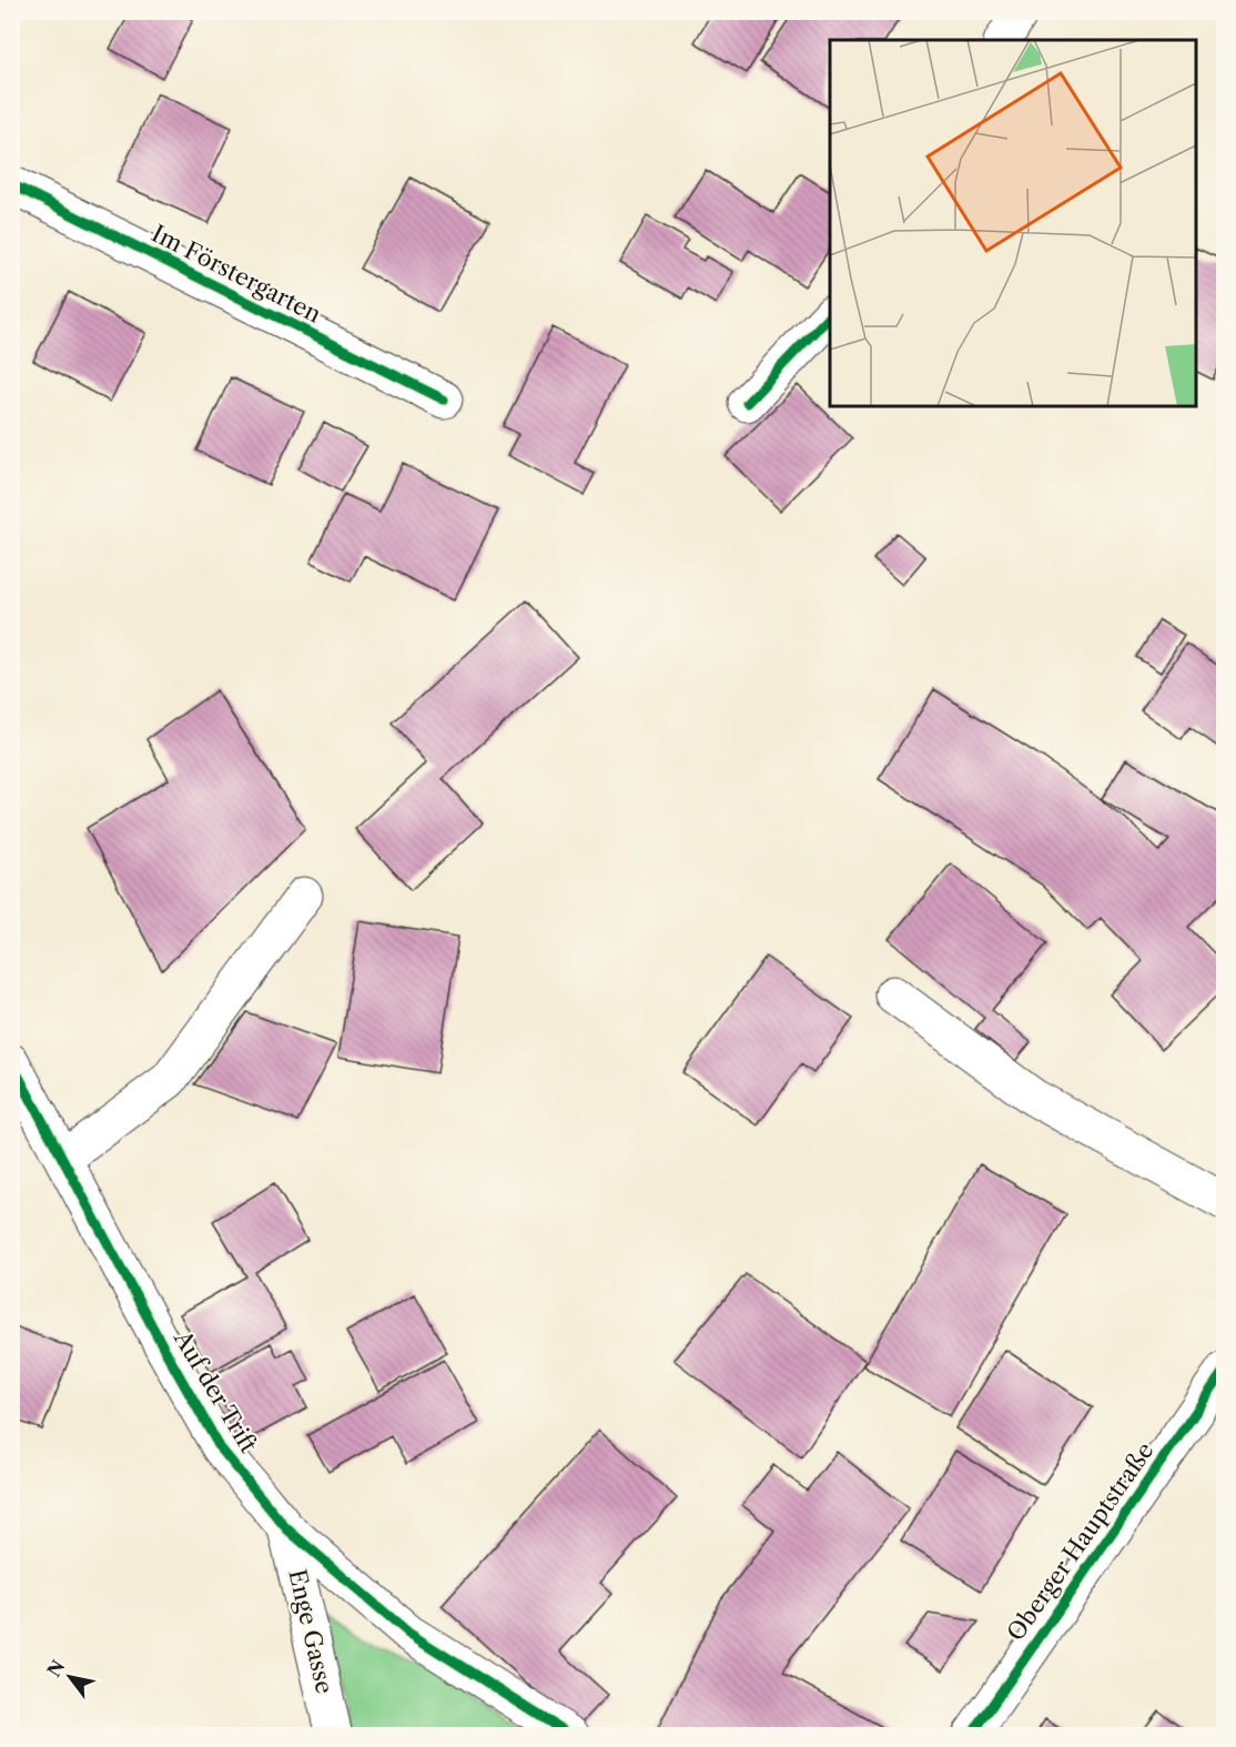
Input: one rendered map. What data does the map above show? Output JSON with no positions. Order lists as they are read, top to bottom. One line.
{"streets":{"street":["Im Förstergarten","Auf der Trift","Oberger Hauptstraße","Enge Gasse"]},"crossings":[["Auf der Trift","Enge Gasse"]],"north":"top left"}
